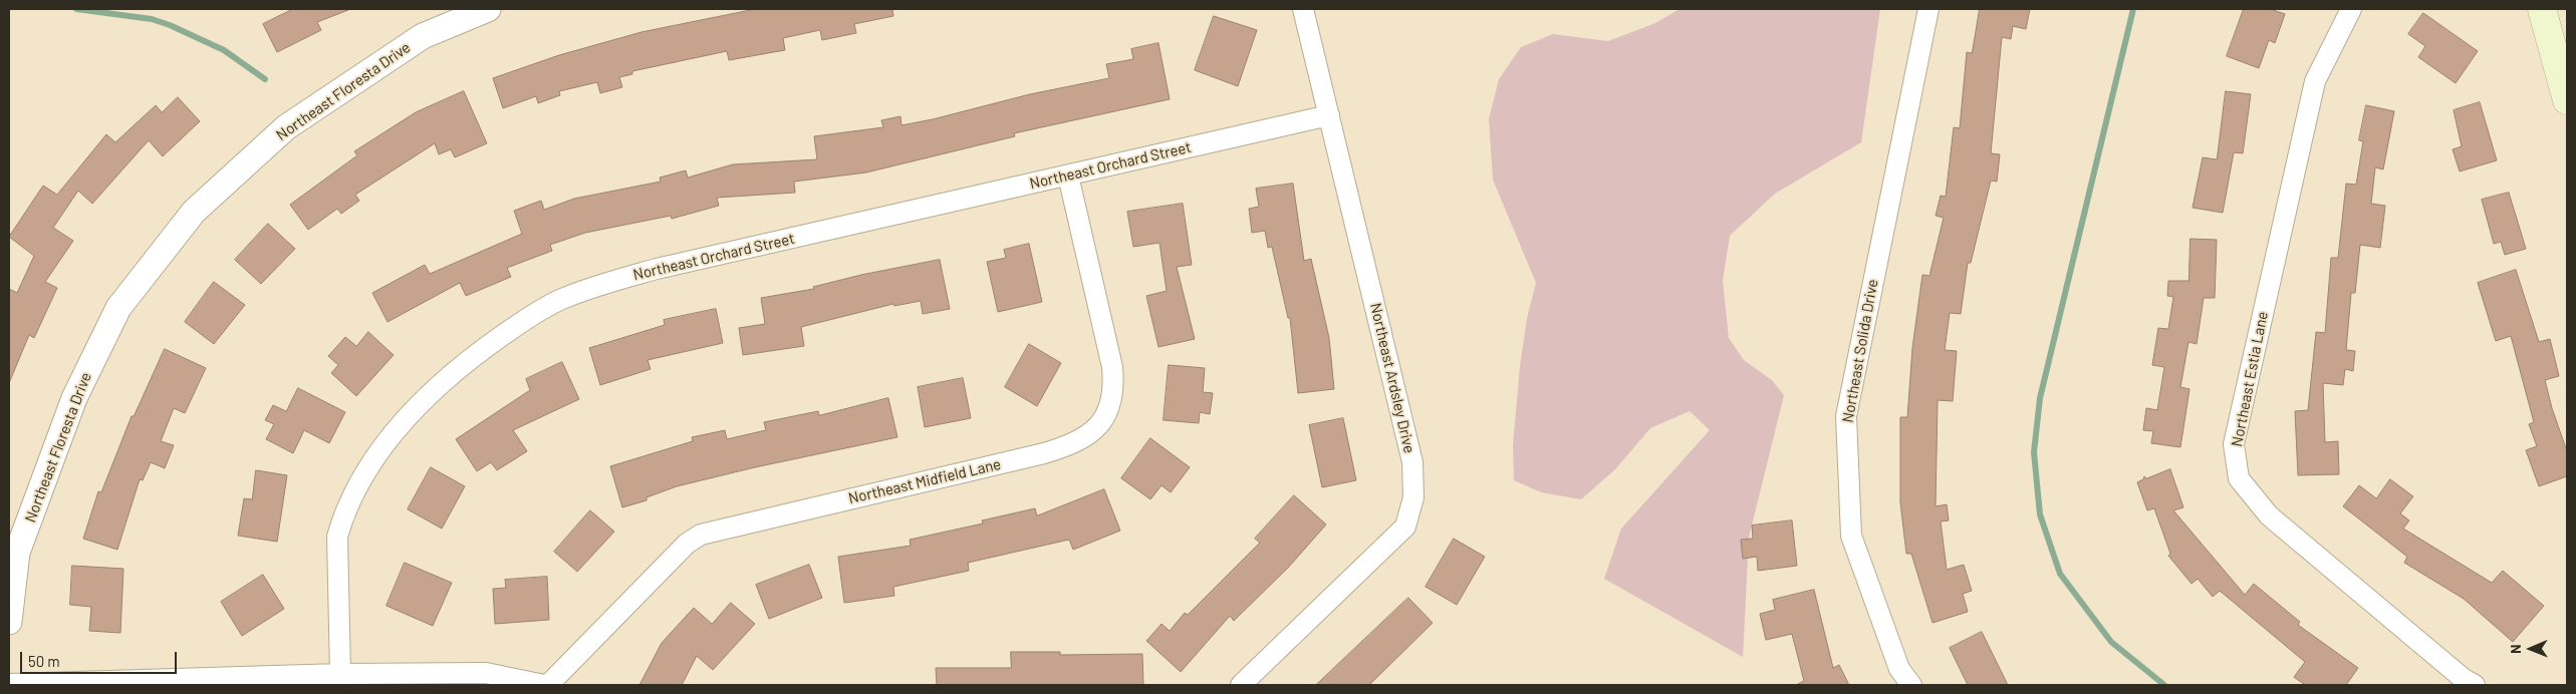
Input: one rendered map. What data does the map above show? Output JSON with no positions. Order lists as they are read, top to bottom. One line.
{"streets":{"street":["Northeast Floresta Drive","Northeast Orchard Street","Northeast Solida Drive","Northeast Ardsley Drive","Northeast Estia Lane","Northeast Midfield Lane"]},"crossings":[["Northeast Orchard Street","Northeast Ardsley Drive"],["Northeast Orchard Street","Northeast Midfield Lane"]],"scale_bar":"50 m","north":"left"}
